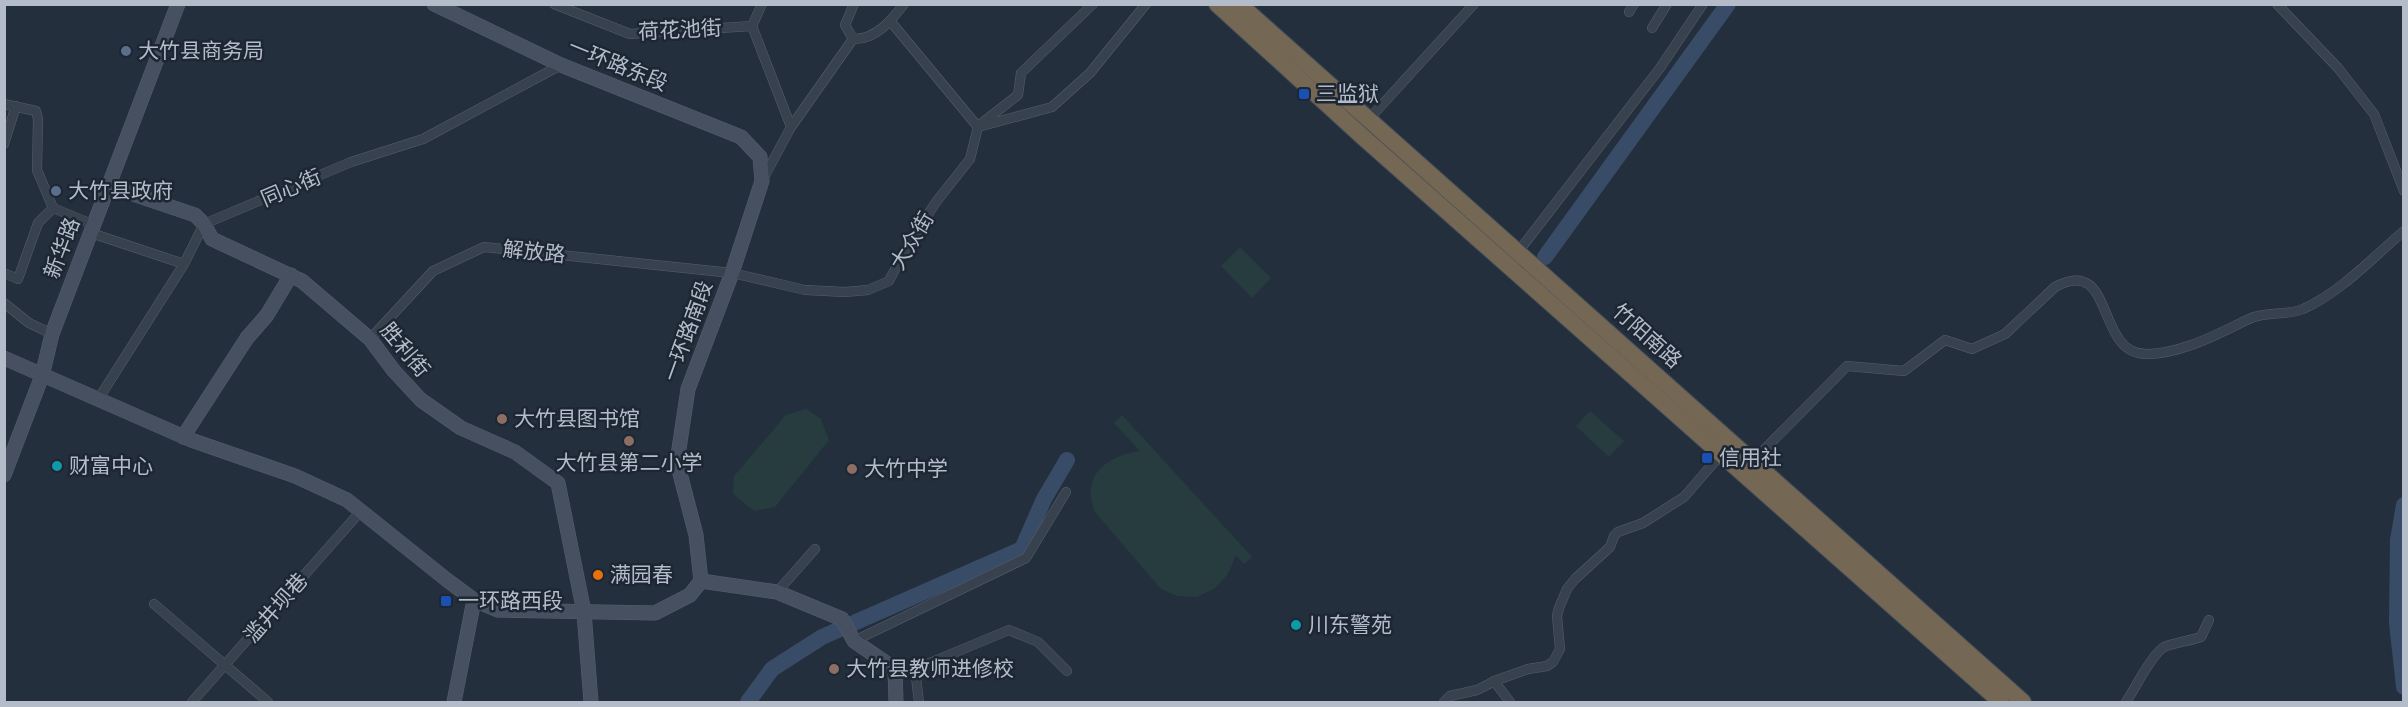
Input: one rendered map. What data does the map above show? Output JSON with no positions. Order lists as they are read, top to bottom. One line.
{"streets":{"highway":["竹阳南路"],"street":["荷花池街","一环路东段","同心街","大众街","新华路","解放路","一环路南段","胜利街","滥井坝巷"]},"crossings":[["一环路东段","同心街"],["一环路东段","一环路南段"],["同心街","胜利街"],["大众街","解放路"],["大众街","一环路南段"],["新华路","胜利街"],["解放路","一环路南段"],["解放路","胜利街"]],"places":{"other":["大竹县商务局","大竹县政府","大竹县图书馆","大竹县第二小学","财富中心","大竹中学","满园春","川东警苑","大竹县教师进修校"],"transit":["三监狱","信用社","一环路西段"]}}
